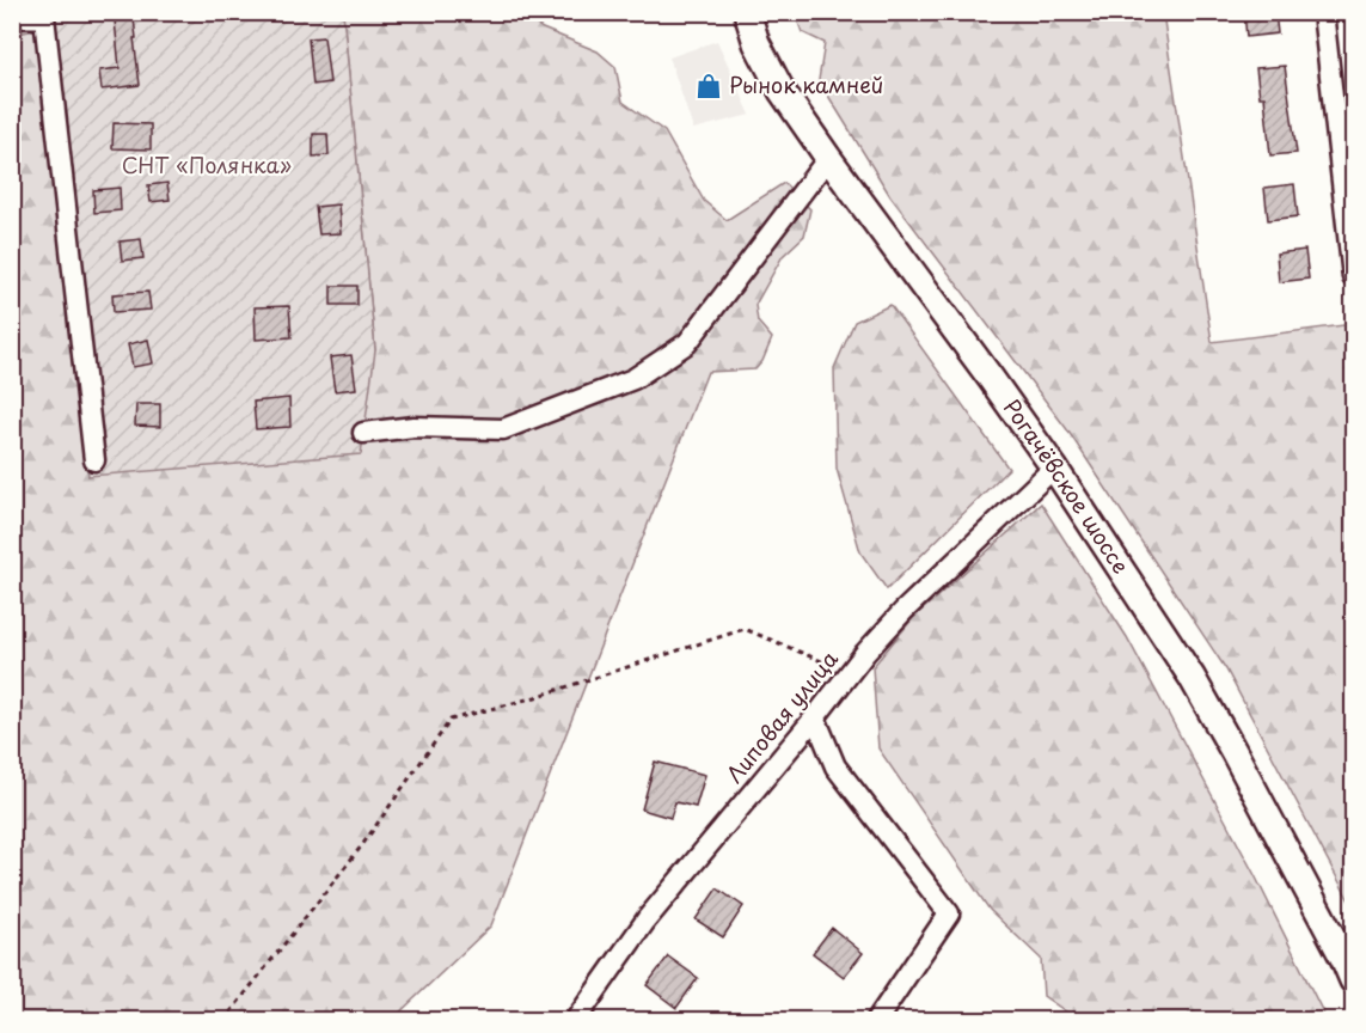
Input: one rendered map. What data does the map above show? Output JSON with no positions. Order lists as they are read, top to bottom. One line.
{"streets":{"main road":["Рогачёвское шоссе"],"street":["Липовая улица"]},"crossings":[["Рогачёвское шоссе","Липовая улица"]],"parks":["СНТ «Полянка»"],"places":{"shop":["Рынок камней"]}}
